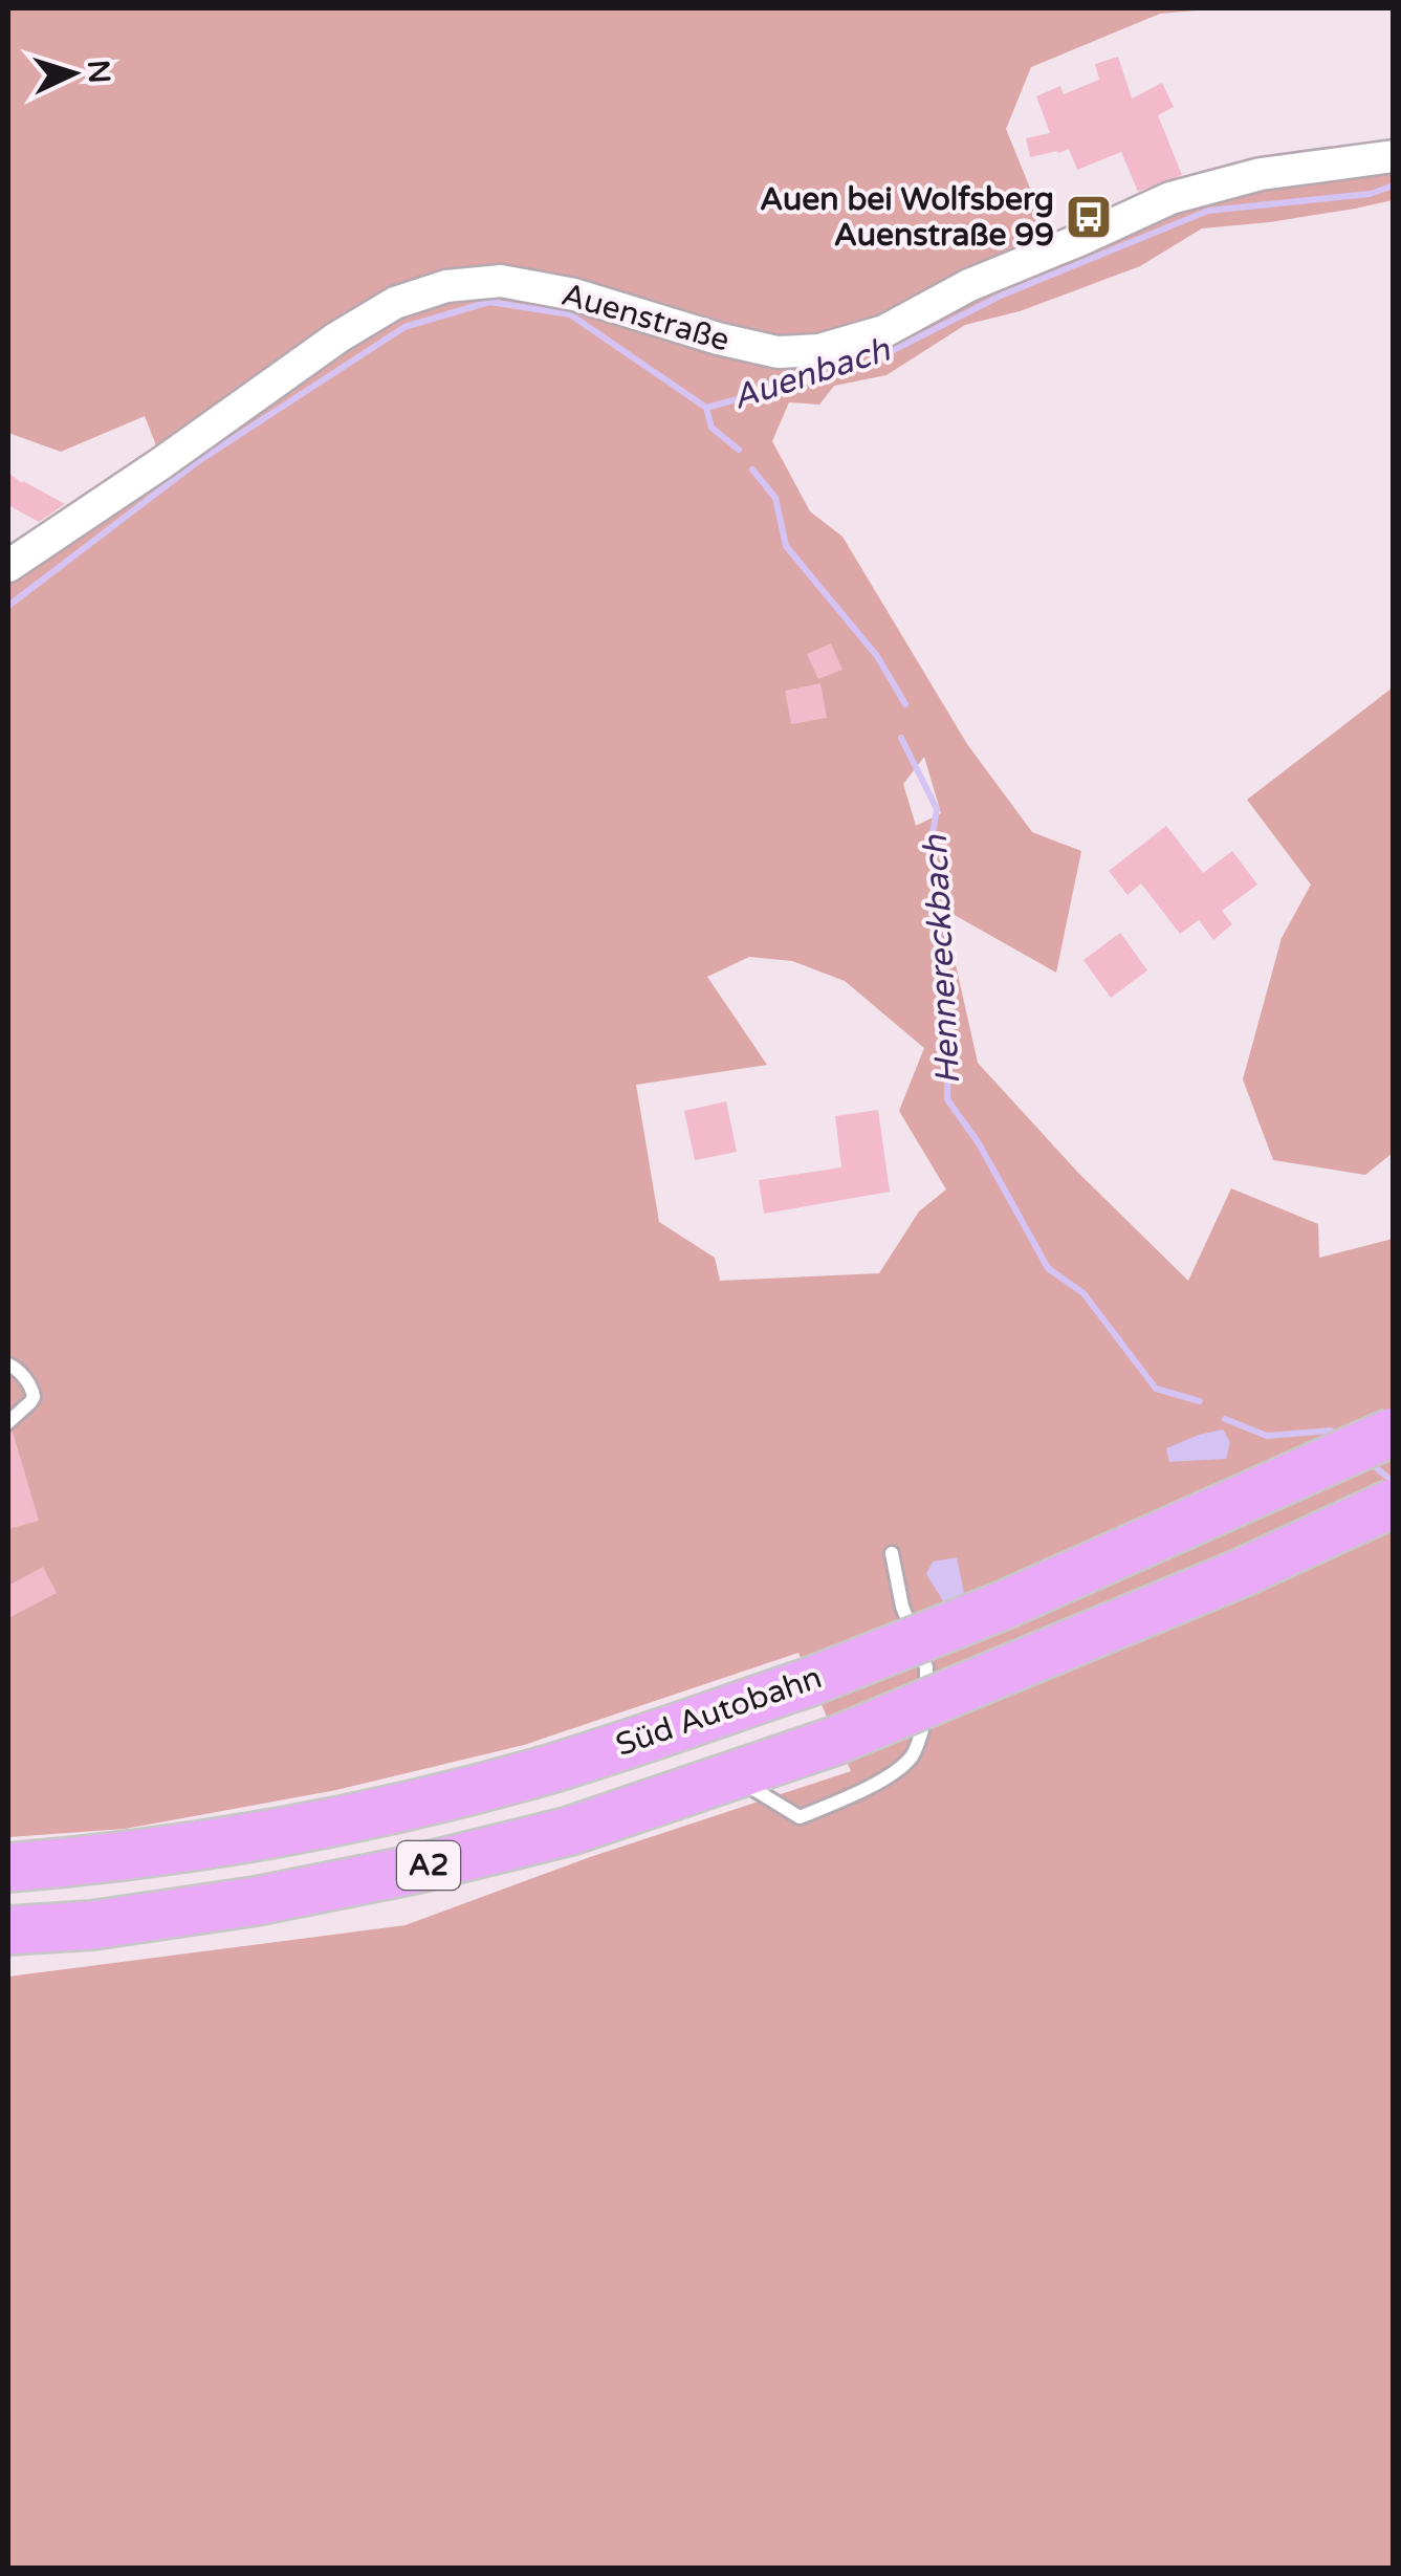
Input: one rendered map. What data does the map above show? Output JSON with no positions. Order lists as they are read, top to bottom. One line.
{"streets":{"highway":["Süd Autobahn","A2"],"street":["Auenstraße"]},"water":["Auenbach","Hennereckbach"],"places":{"bus stop":["Auen bei Wolfsberg Auenstraße 99"]},"north":"right"}
